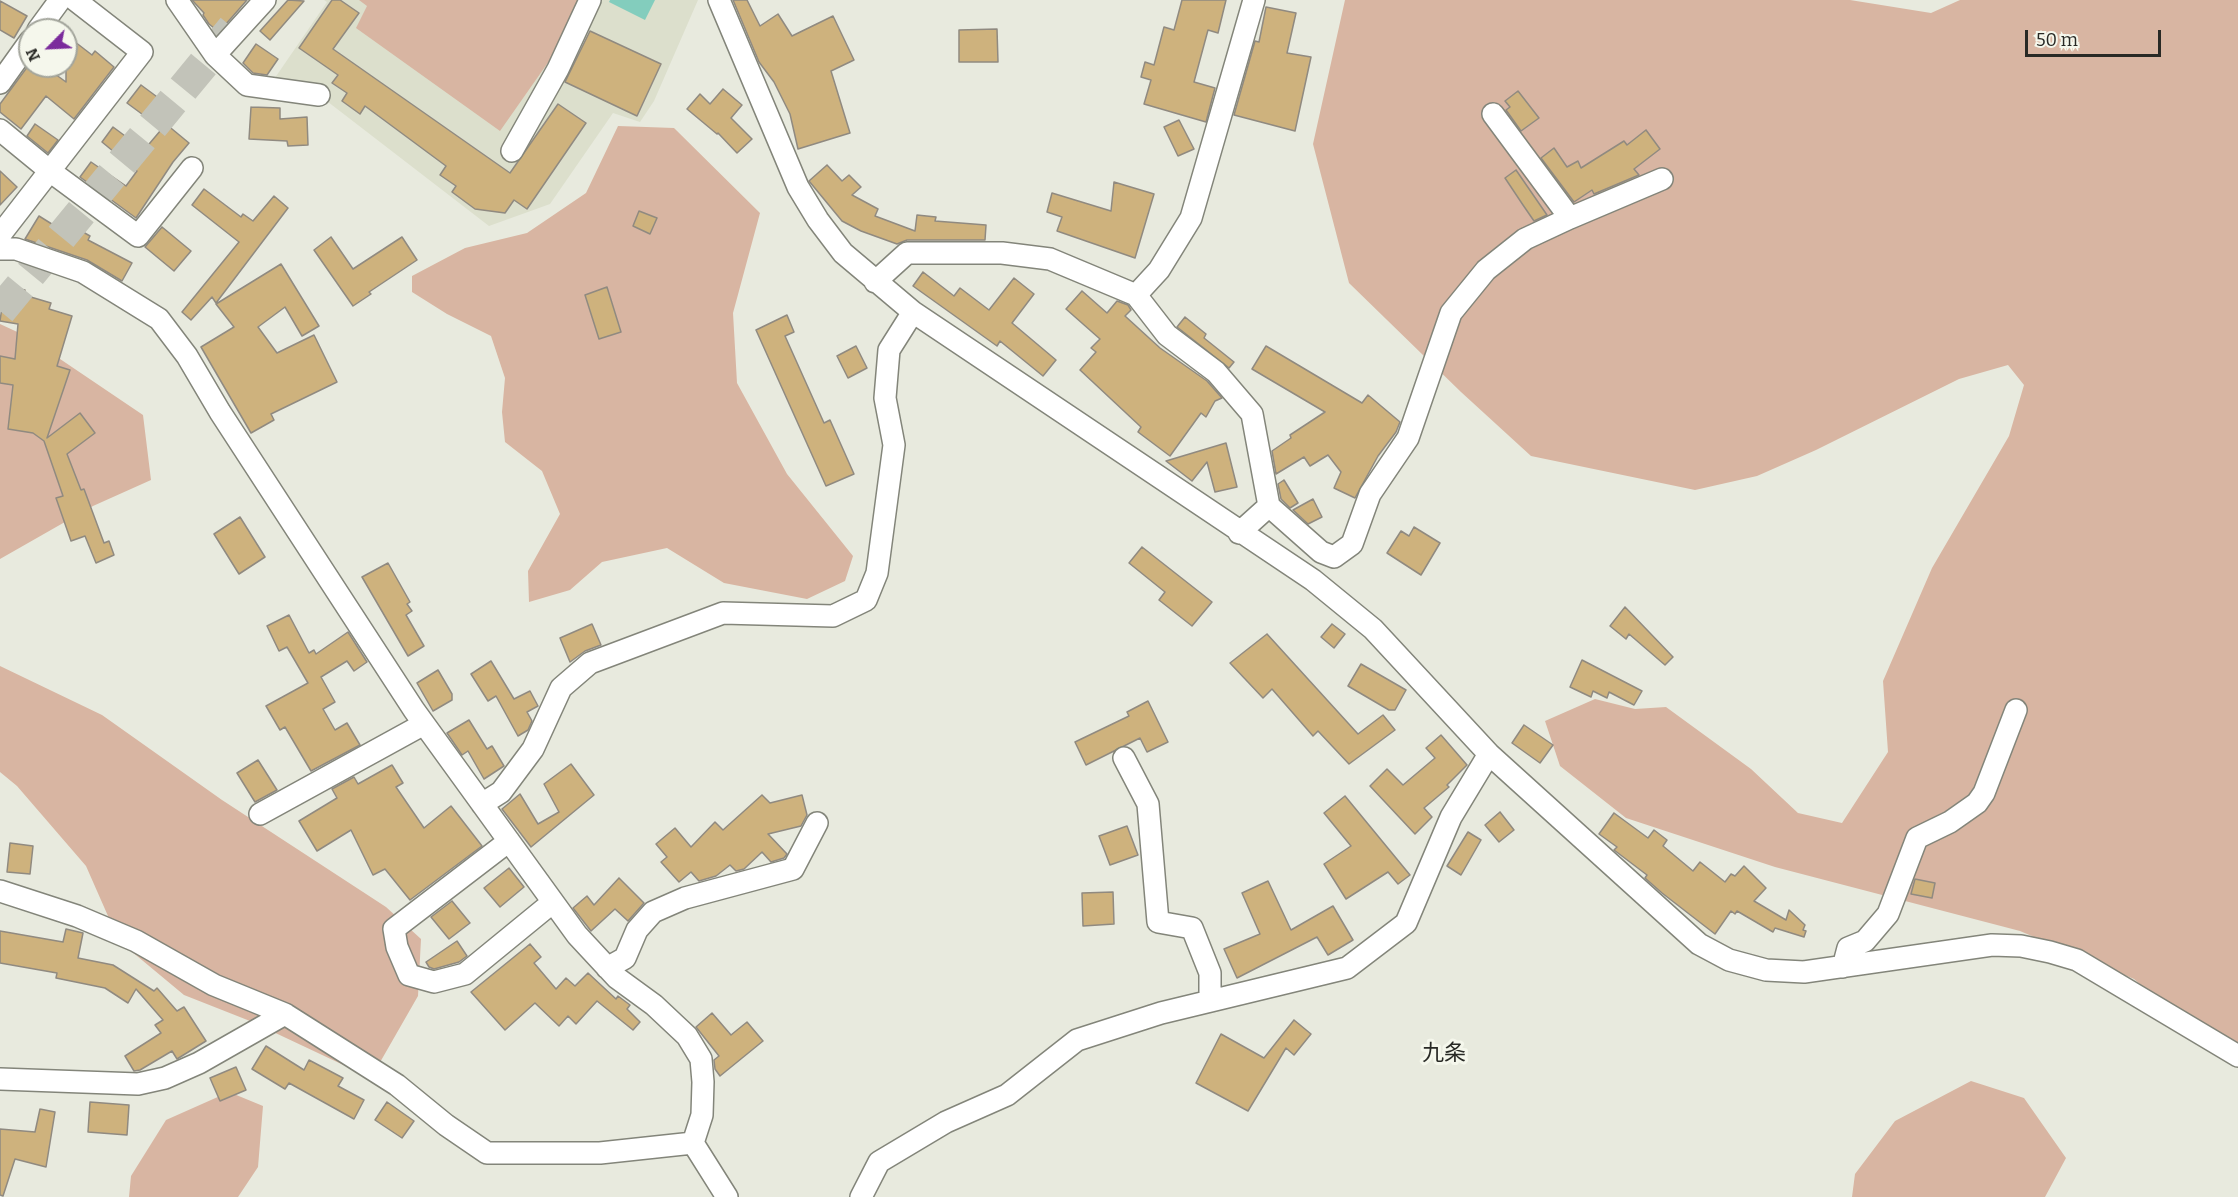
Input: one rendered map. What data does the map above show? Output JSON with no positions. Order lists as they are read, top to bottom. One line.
{"districts":["九条"],"scale_bar":"50 m","north":"bottom left"}
